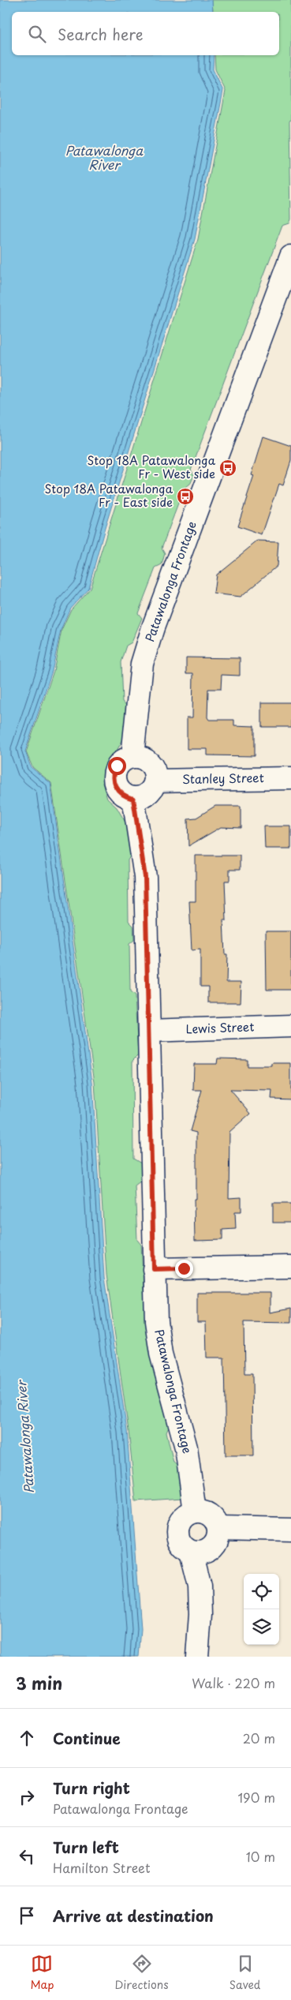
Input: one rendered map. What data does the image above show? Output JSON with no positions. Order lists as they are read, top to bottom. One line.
{"streets":{"street":["Patawalonga Frontage","Stanley Street","Lewis Street"]},"crossings":[["Patawalonga Frontage","Stanley Street"],["Patawalonga Frontage","Lewis Street"]],"water":["Patawalonga River"],"places":{"bus stop":["Stop 18A Patawalonga Fr - West side","Stop 18A Patawalonga Fr - East side"]},"page":{"search":"Search here","heading":["3 min","Walk · 220 m"],"list":[["Continue","20 m"],["Turn right","Patawalonga Frontage","190 m"],["Turn left","Hamilton Street","10 m"],"Arrive at destination"],"nav":["Map","Directions","Saved"]}}
